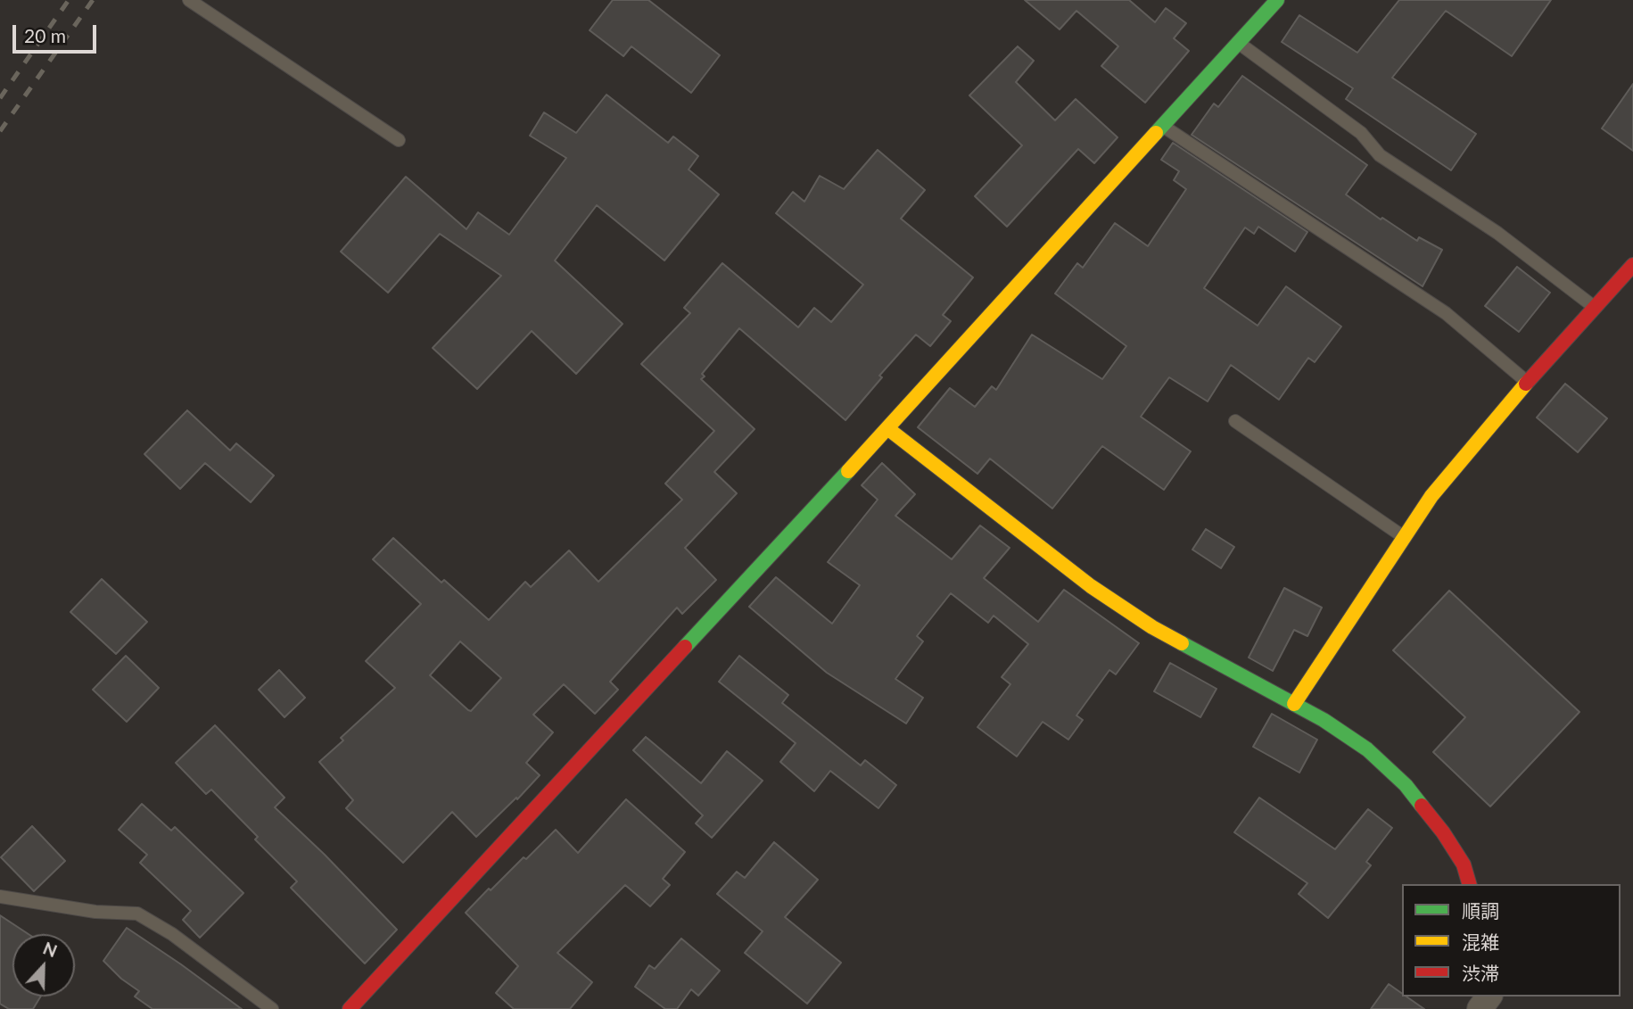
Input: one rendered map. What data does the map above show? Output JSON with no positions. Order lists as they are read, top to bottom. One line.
{"legend":["順調","混雑","渋滞"],"scale_bar":"20 m","north":"top"}
